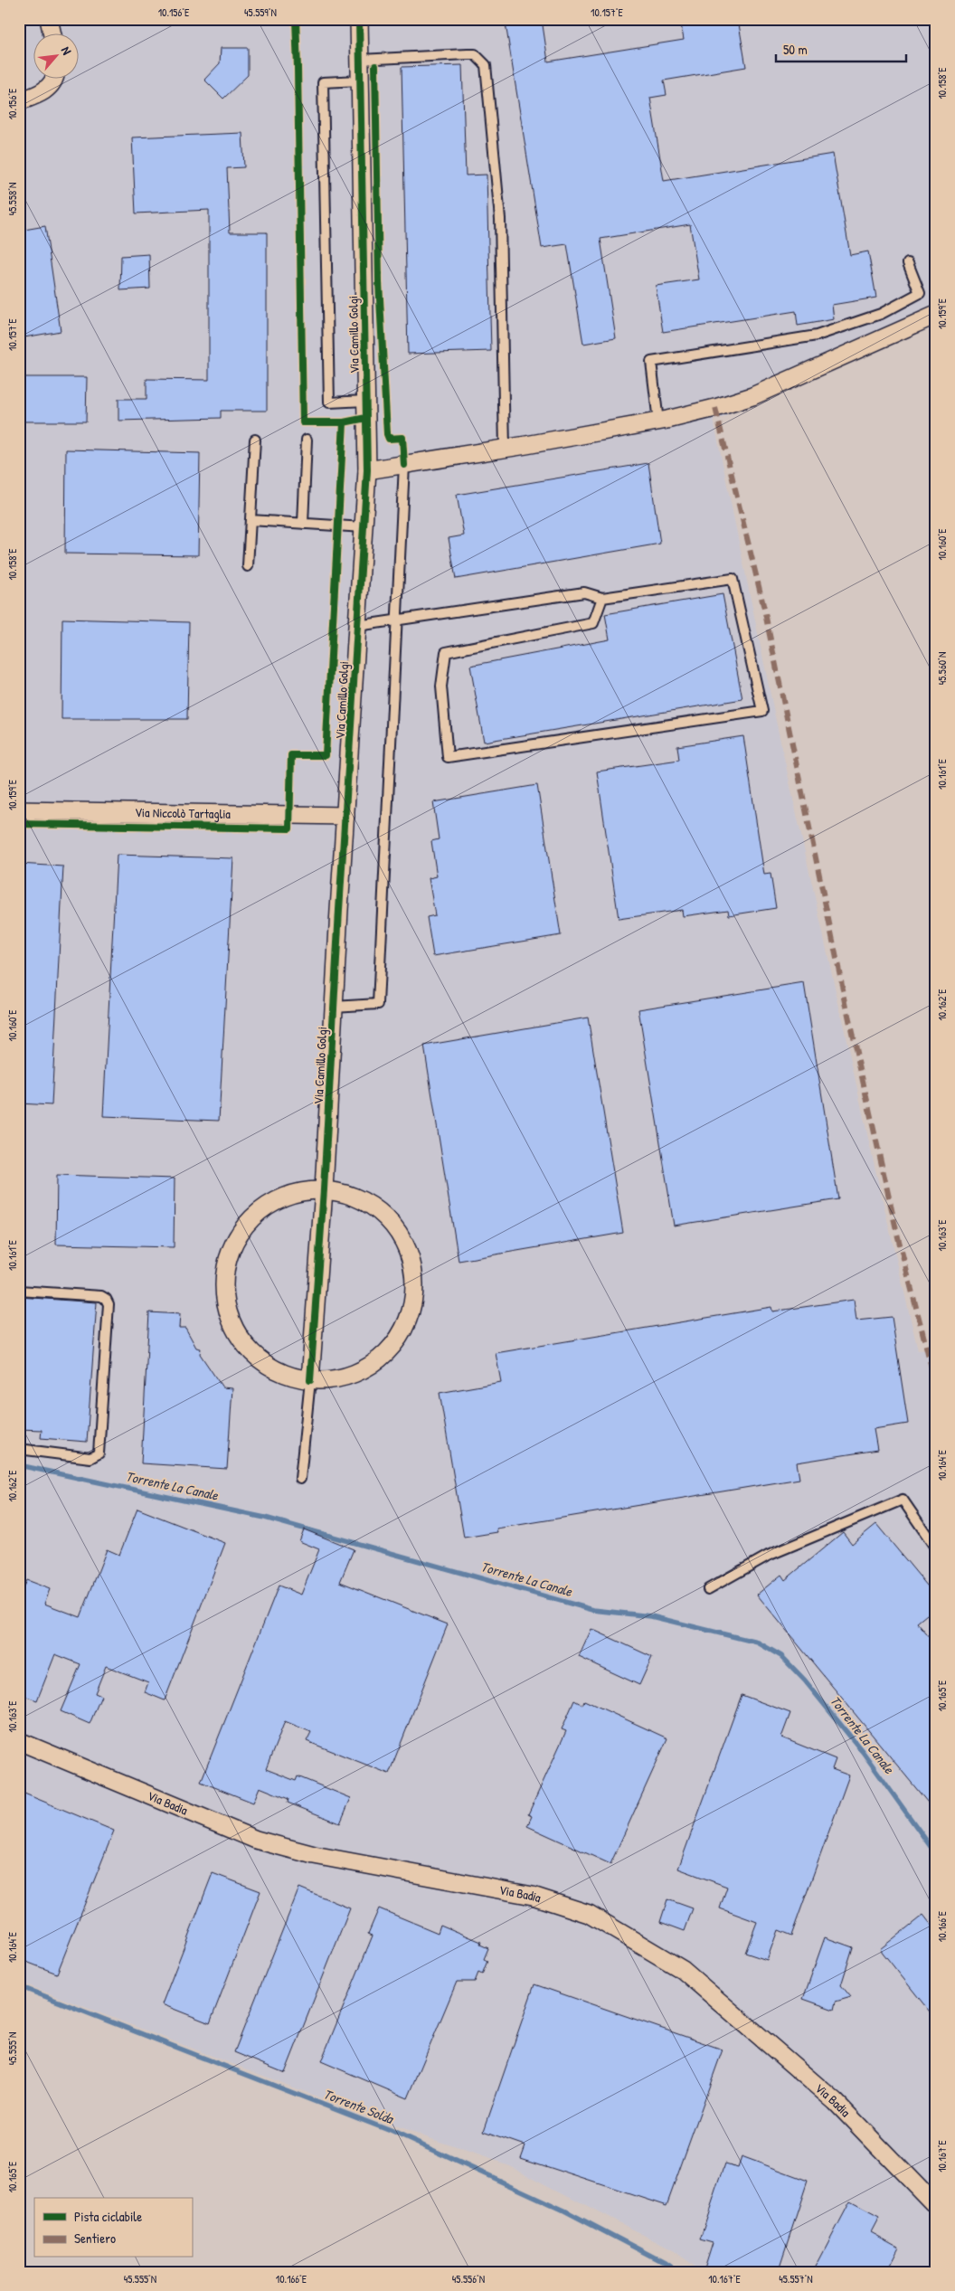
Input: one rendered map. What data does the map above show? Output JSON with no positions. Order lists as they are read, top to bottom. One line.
{"streets":{"street":["Via Camillo Golgi","Via Niccolò Tartaglia","Via Badia"]},"crossings":[["Via Camillo Golgi","Via Niccolò Tartaglia"]],"water":["Torrente La Canale","Torrente Solda"],"legend":["Pista ciclabile","Sentiero"],"scale_bar":"50 m","north":"top right","coordinates":["10.156°E","45.559°N","10.157°E","10.158°E","45.558°N","10.159°E","10.160°E","45.560°N","10.161°E","10.162°E","10.163°E","10.164°E","10.165°E","10.166°E","45.555°N","10.167°E","45.556°N","45.557°N"]}
